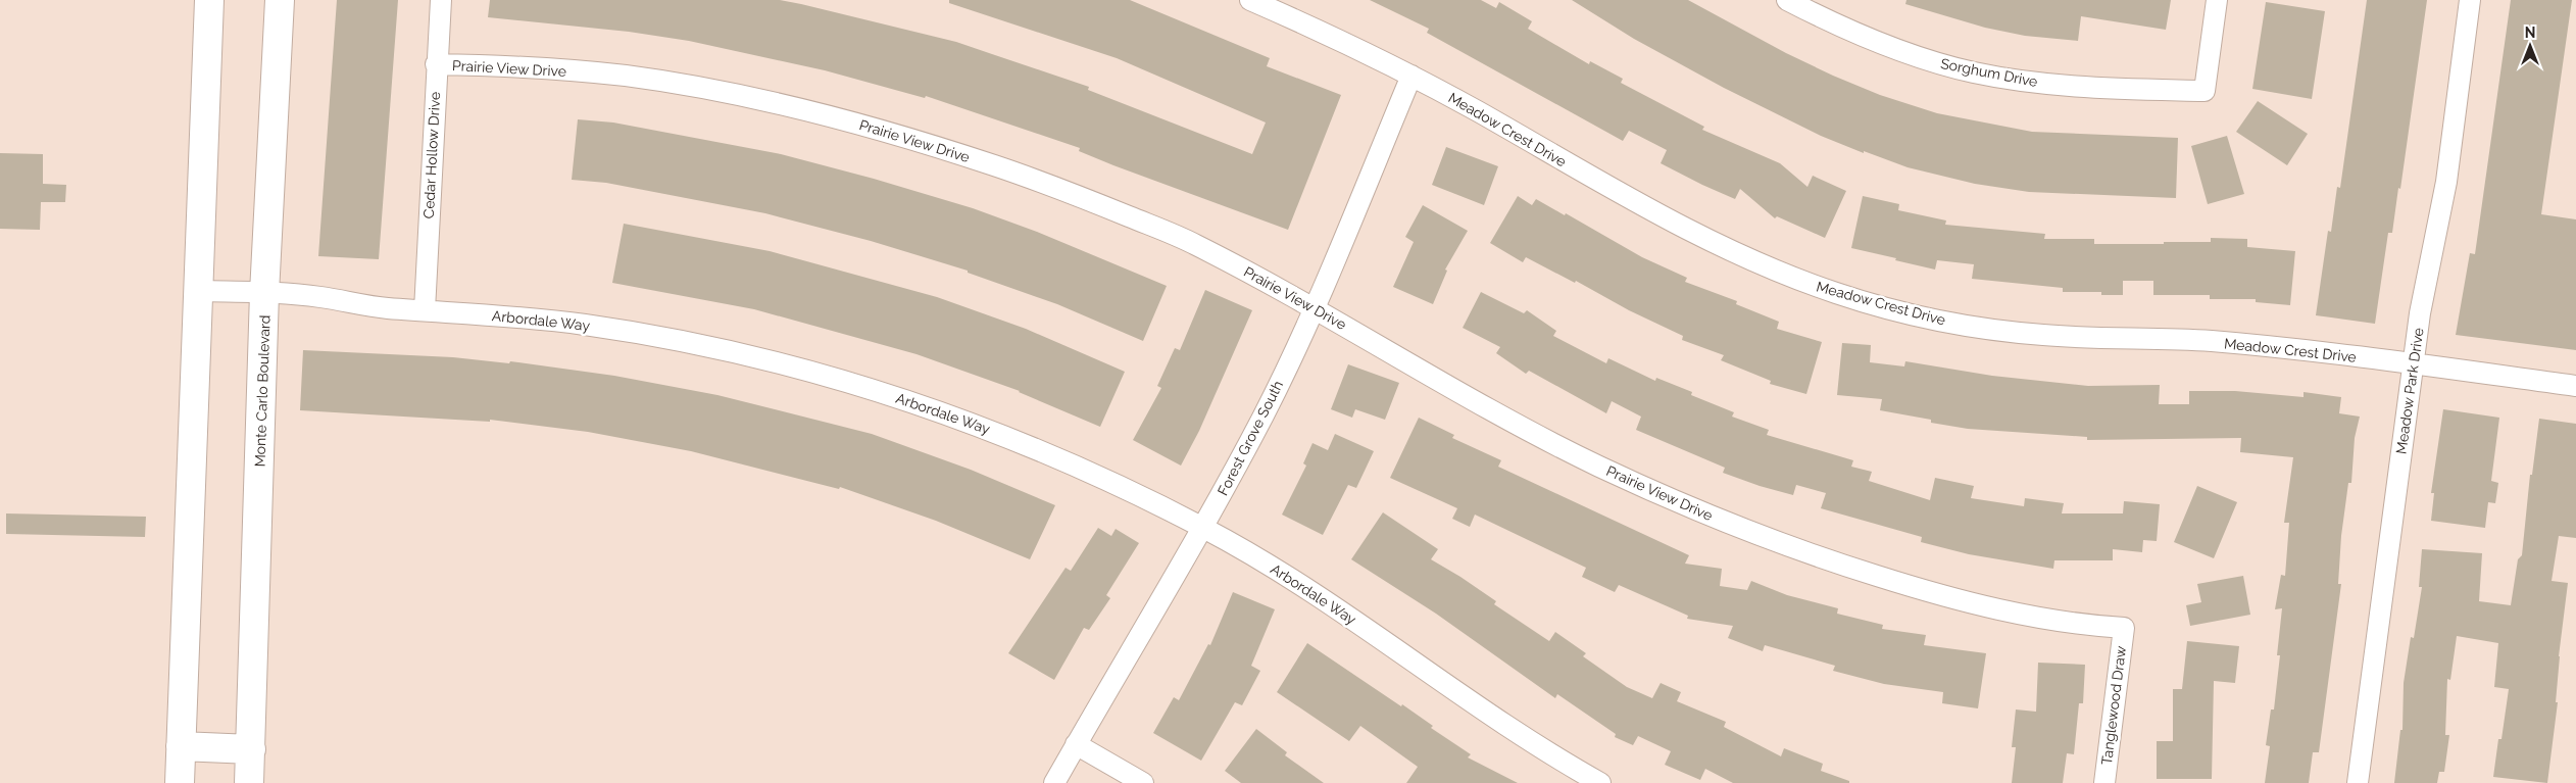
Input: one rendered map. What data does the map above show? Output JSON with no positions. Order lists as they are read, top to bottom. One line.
{"streets":{"main road":["Monte Carlo Boulevard"],"street":["Prairie View Drive","Sorghum Drive","Meadow Crest Drive","Cedar Hollow Drive","Arbordale Way","Meadow Park Drive","Forest Grove South","Tanglewood Draw"]},"crossings":[["Prairie View Drive","Cedar Hollow Drive"],["Prairie View Drive","Forest Grove South"],["Prairie View Drive","Tanglewood Draw"],["Meadow Crest Drive","Meadow Park Drive"],["Meadow Crest Drive","Forest Grove South"],["Cedar Hollow Drive","Arbordale Way"],["Arbordale Way","Monte Carlo Boulevard"],["Arbordale Way","Forest Grove South"]],"north":"top"}
